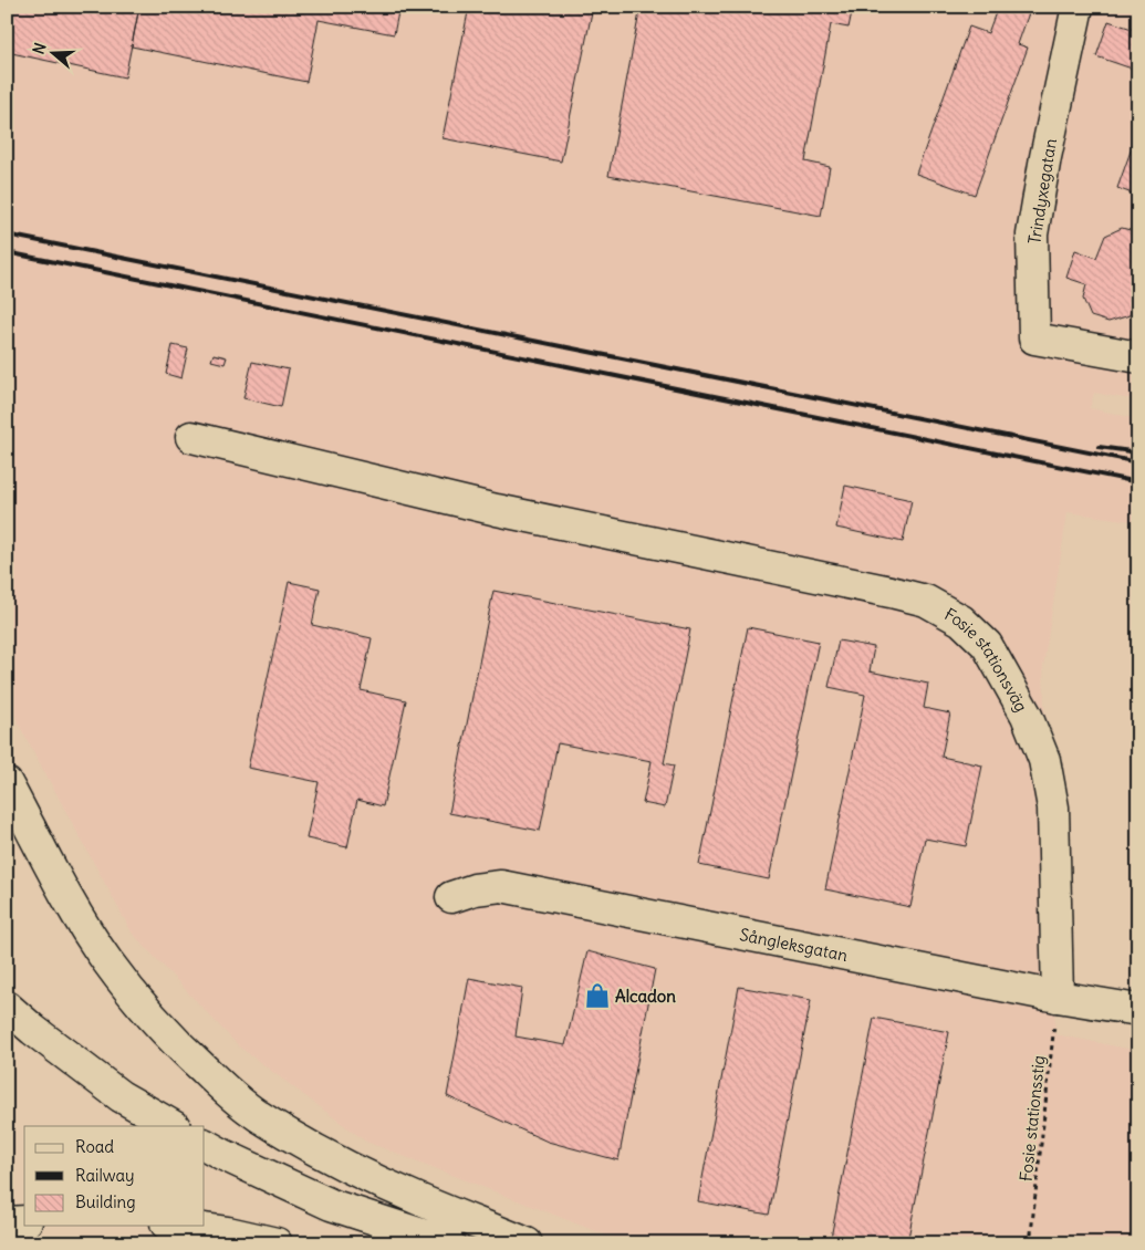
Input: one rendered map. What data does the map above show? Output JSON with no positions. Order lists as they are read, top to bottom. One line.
{"streets":{"main road":["Trindyxegatan","Fosie stationsväg","Sångleksgatan"],"path":["Fosie stationsstig"]},"crossings":[["Fosie stationsväg","Sångleksgatan"],["Fosie stationsväg","Fosie stationsstig"],["Sångleksgatan","Fosie stationsstig"]],"places":{"shop":["Alcadon"]},"legend":["Road","Railway","Building"],"north":"left"}
